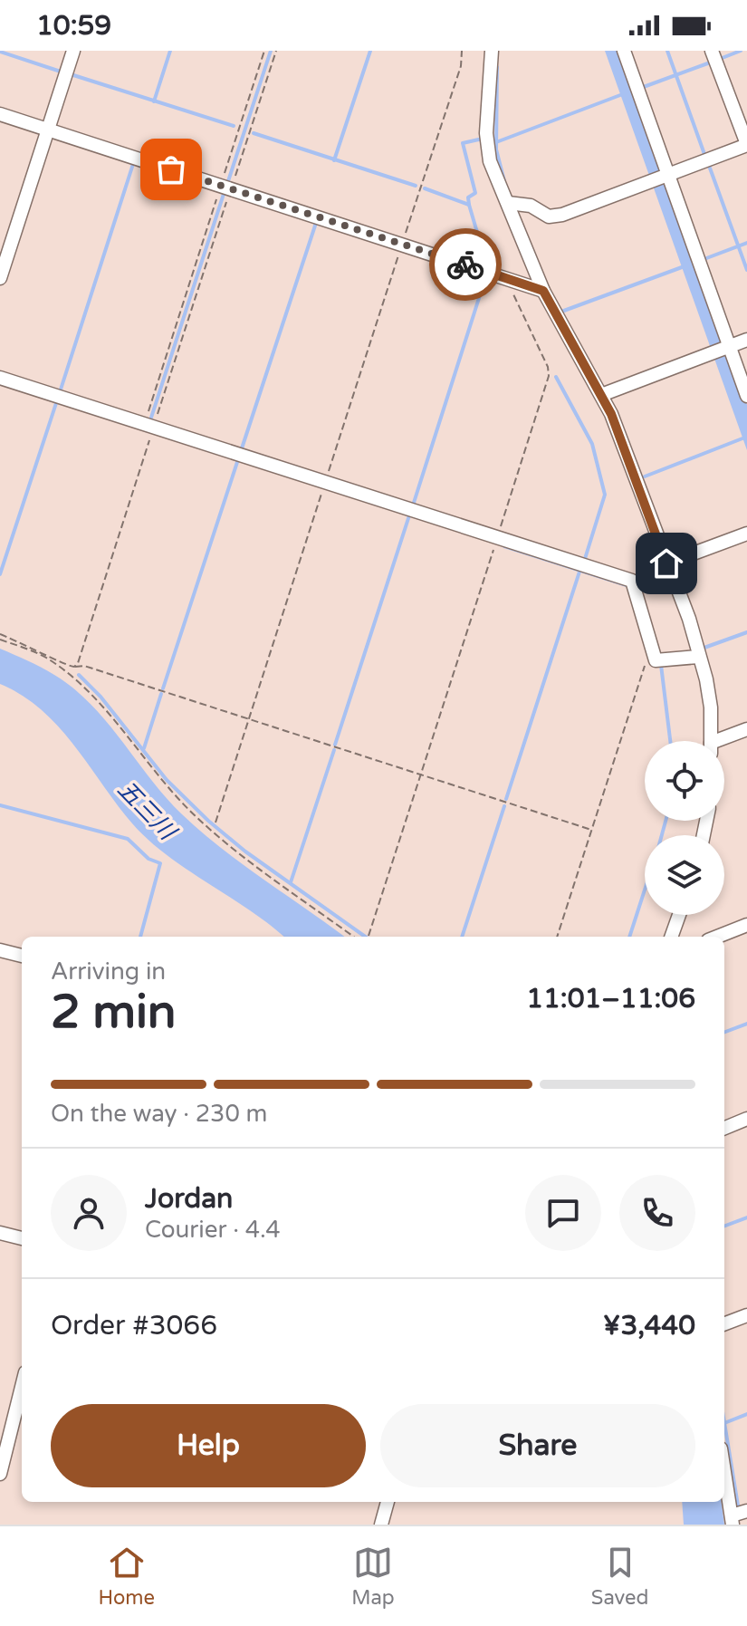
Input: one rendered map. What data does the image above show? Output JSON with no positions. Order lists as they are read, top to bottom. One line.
{"water":["五三川"],"page":{"status":"10:59","heading":["2 min","Arriving in","11:01–11:06"],"panel":["Jordan","Courier · 4.4","Order #3066","¥3,440"],"bar":"On the way · 230 m","buttons":["Help","Share"],"tabs":["Home","Map","Saved"]}}
